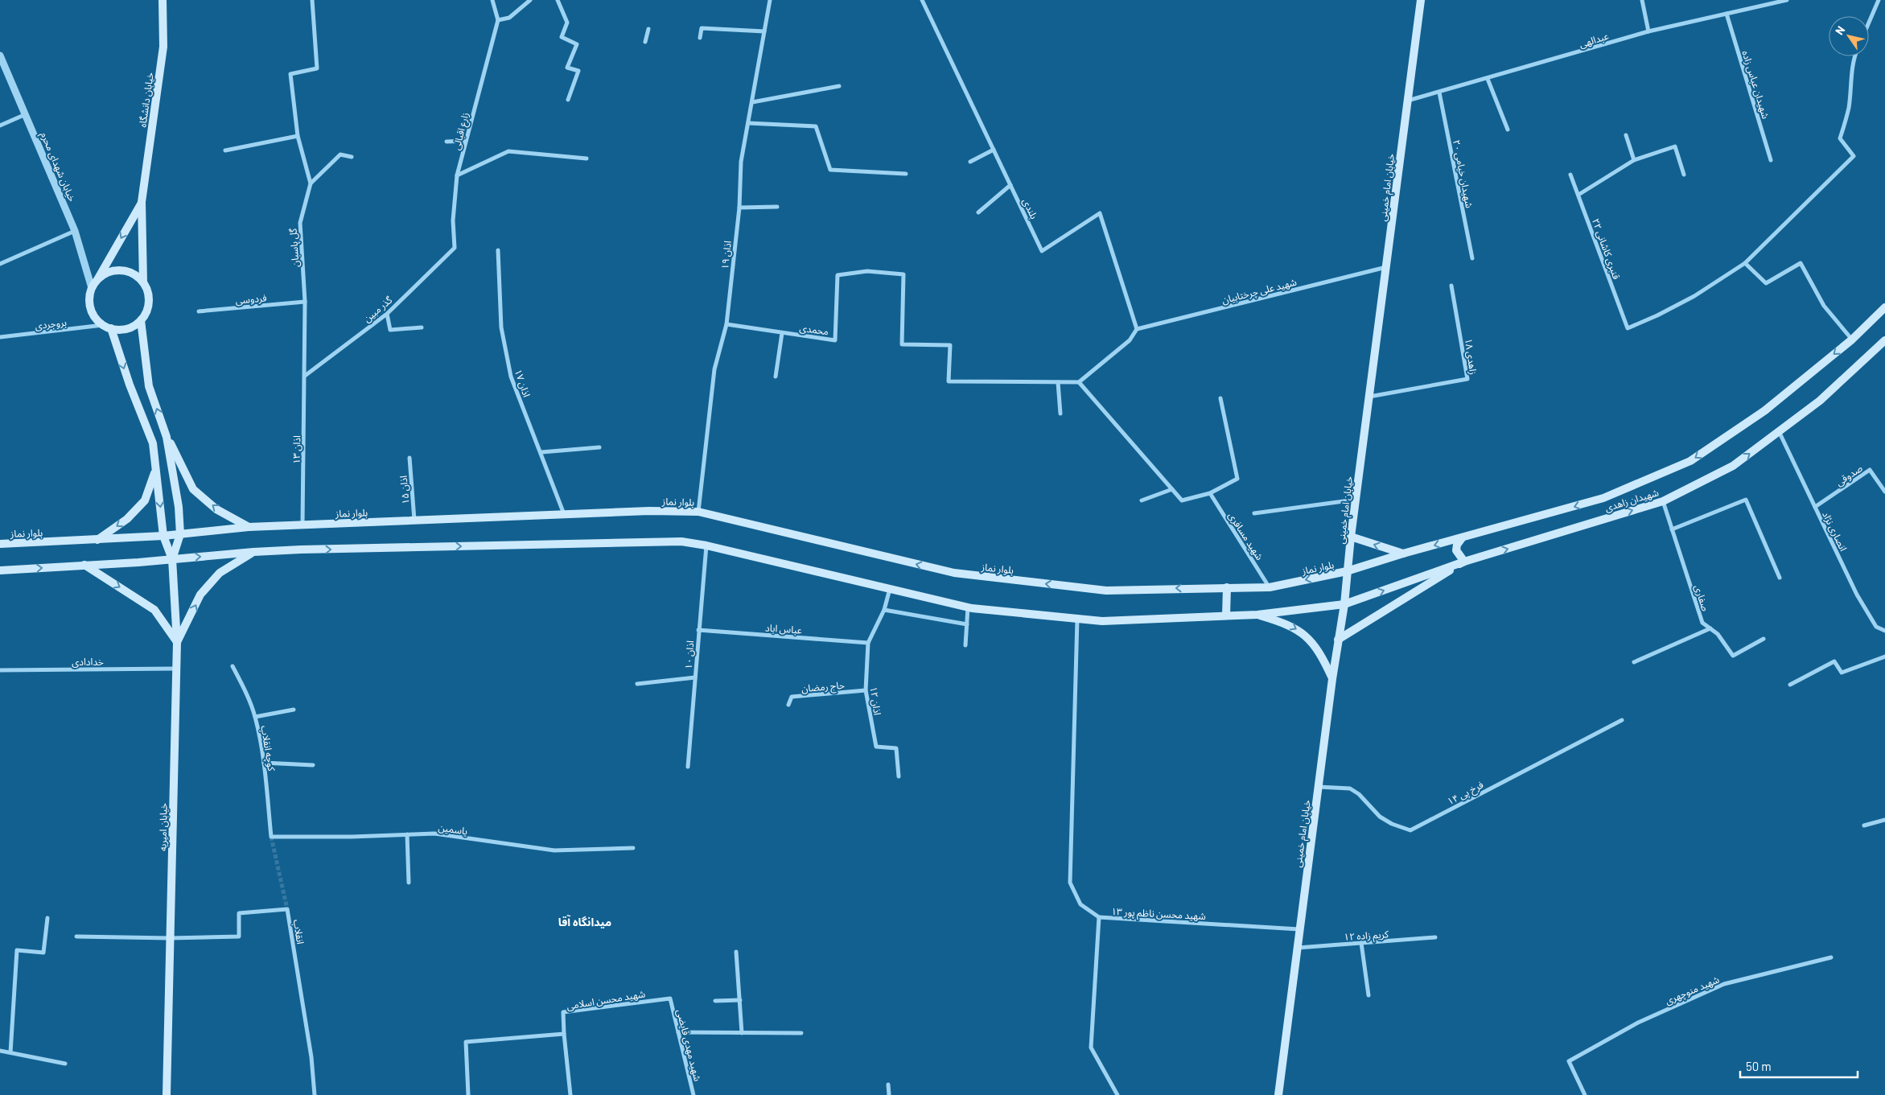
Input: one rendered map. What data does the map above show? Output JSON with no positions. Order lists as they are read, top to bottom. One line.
{"streets":{"main road":["خیابان دانشگاه","خیابان امام خمینی","شهیدان زاهدی","بلوار نماز","خیابان امیریه"],"street":["عبدالهی","شهیدان عباس زاده","زارع اقبالی","خیابان شهدای محرم","شهیدان خیامی ۲۰","بلندی","گل پاسبان","قنبری کاشانی ۲۲","اذان ۱۹","شهید علی چرختابیان","فردوسی","گذر مبین","بروجردی","محمدی","زاهدی ۱۸","اذان ۱۷","اذان ۱۳","صدوقی","اذان ۱۵","انصاری نژاد","شهید مسافری","صفاری","عباس اباد","اذان ۱۰","خدادادی","حاج رمضان","اذان ۱۲","کوچه انقلاب","فرخ پی ۱۴","یاسمین","شهید محسن ناظم پور ۱۳","انقلاب","کریم زاده ۱۲","شهید منوچهری","شهید محسن اسلامی","شهید مهدی فایضی"]},"crossings":[["عبدالهی","شهیدان عباس زاده"],["عبدالهی","شهیدان خیامی ۲۰"],["عبدالهی","خیابان امام خمینی"],["زارع اقبالی","گذر مبین"],["خیابان شهدای محرم","بروجردی"],["خیابان امام خمینی","شهید علی چرختابیان"],["خیابان امام خمینی","زاهدی ۱۸"],["خیابان امام خمینی","شهیدان زاهدی"],["خیابان امام خمینی","بلوار نماز"],["خیابان امام خمینی","فرخ پی ۱۴"],["خیابان امام خمینی","شهید محسن ناظم پور ۱۳"],["خیابان امام خمینی","کریم زاده ۱۲"],["بلندی","شهید علی چرختابیان"],["گل پاسبان","فردوسی"],["گل پاسبان","گذر مبین"],["گل پاسبان","اذان ۱۳"],["اذان ۱۹","محمدی"],["اذان ۱۹","بلوار نماز"],["گذر مبین","اذان ۱۳"],["اذان ۱۷","بلوار نماز"],["اذان ۱۳","بلوار نماز"],["صدوقی","انصاری نژاد"],["اذان ۱۵","بلوار نماز"],["شهیدان زاهدی","بلوار نماز"],["شهیدان زاهدی","انصاری نژاد"],["شهیدان زاهدی","صفاری"],["بلوار نماز","شهید مسافری"],["عباس اباد","اذان ۱۰"],["عباس اباد","اذان ۱۲"],["خدادادی","خیابان امیریه"],["حاج رمضان","اذان ۱۲"],["کوچه انقلاب","یاسمین"],["خیابان امیریه","انقلاب"],["شهید محسن اسلامی","شهید مهدی فایضی"]],"districts":["میدانگاه آقا"],"scale_bar":"50 m","north":"top left"}
